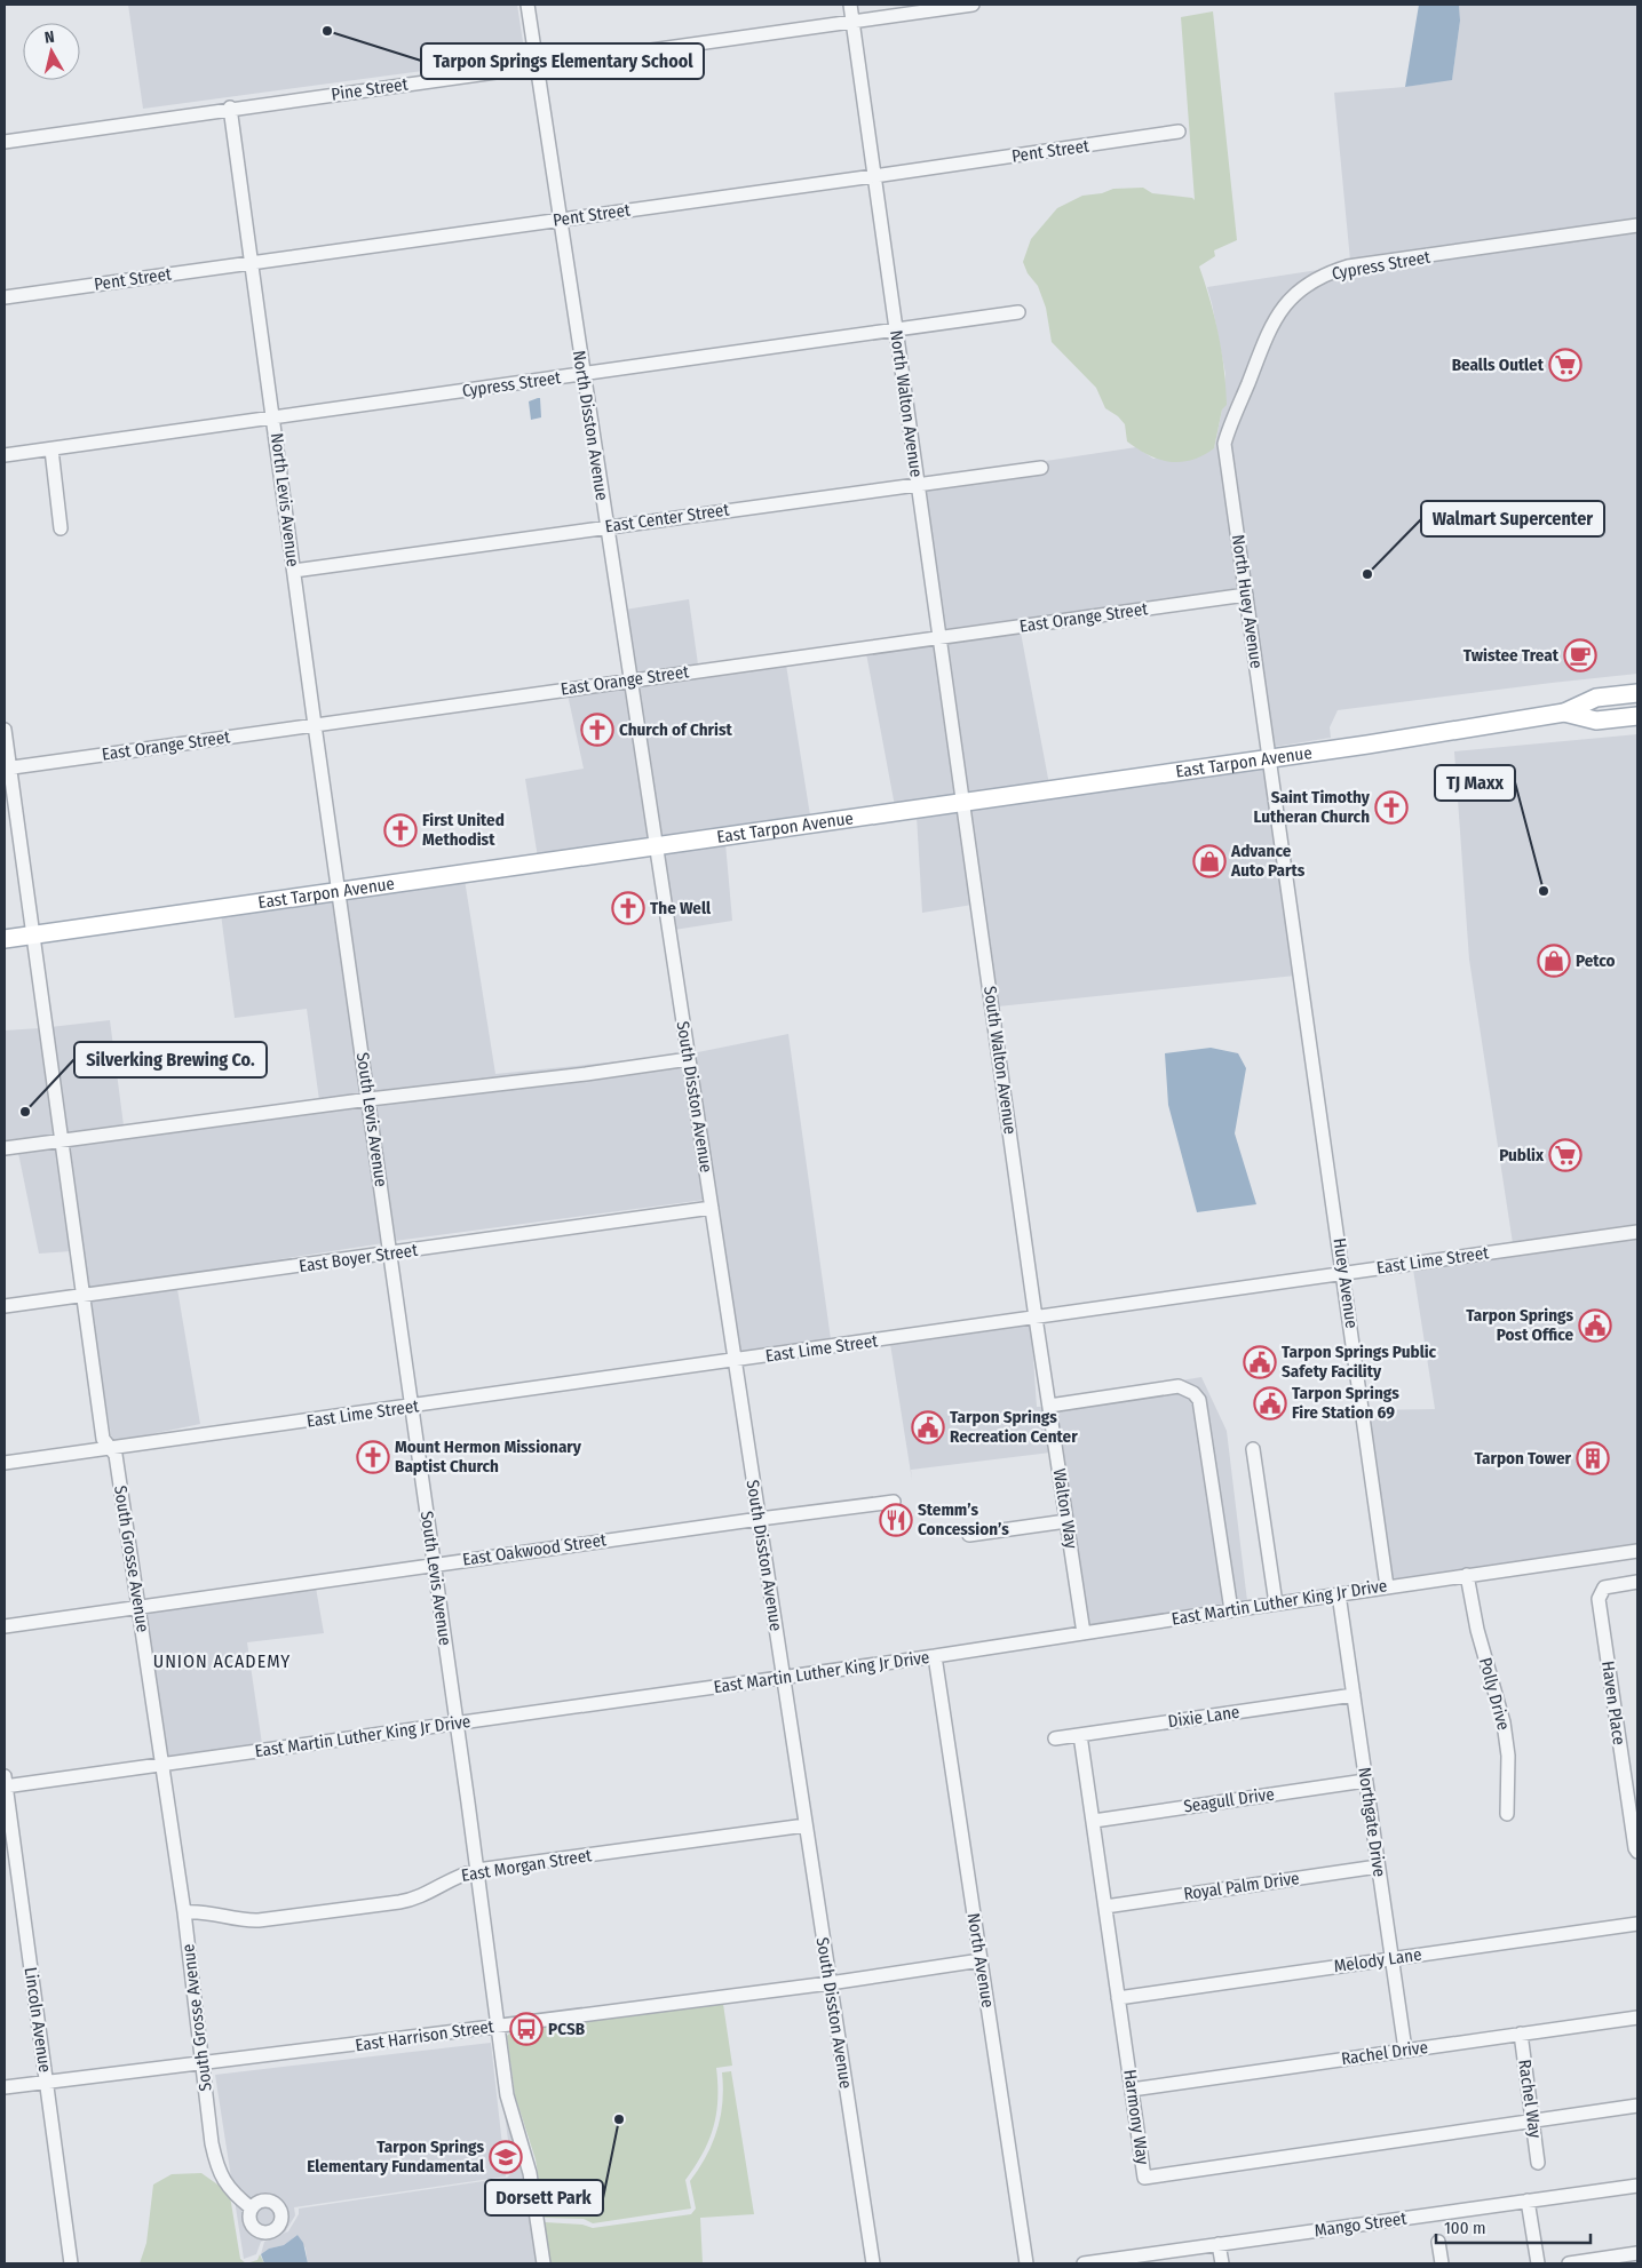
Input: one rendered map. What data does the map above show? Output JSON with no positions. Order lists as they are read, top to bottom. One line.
{"streets":{"main road":["East Tarpon Avenue"],"street":["Pine Street","Pent Street","Cypress Street","North Walton Avenue","North Disston Avenue","North Levis Avenue","East Center Street","North Huey Avenue","East Orange Street","South Walton Avenue","South Disston Avenue","South Levis Avenue","East Boyer Street","East Lime Street","Huey Avenue","Walton Way","East Oakwood Street","South Grosse Avenue","East Martin Luther King Jr Drive","Polly Drive","Haven Place","Dixie Lane","Seagull Drive","Northgate Drive","East Morgan Street","Royal Palm Drive","North Avenue","Melody Lane","Lincoln Avenue","East Harrison Street","Rachel Drive","Rachel Way","Harmony Way","Mango Street"]},"crossings":[["Pine Street","North Walton Avenue"],["Pine Street","North Disston Avenue"],["Pine Street","North Levis Avenue"],["Pent Street","North Walton Avenue"],["Pent Street","North Disston Avenue"],["Pent Street","North Levis Avenue"],["Cypress Street","North Walton Avenue"],["Cypress Street","North Disston Avenue"],["Cypress Street","North Levis Avenue"],["Cypress Street","North Huey Avenue"],["North Walton Avenue","East Center Street"],["North Walton Avenue","East Orange Street"],["North Walton Avenue","East Tarpon Avenue"],["North Walton Avenue","South Walton Avenue"],["North Disston Avenue","East Center Street"],["North Disston Avenue","East Orange Street"],["North Disston Avenue","East Tarpon Avenue"],["North Disston Avenue","South Disston Avenue"],["North Levis Avenue","East Center Street"],["North Levis Avenue","East Orange Street"],["North Levis Avenue","East Tarpon Avenue"],["North Levis Avenue","South Levis Avenue"],["North Huey Avenue","East Orange Street"],["North Huey Avenue","East Tarpon Avenue"],["North Huey Avenue","Huey Avenue"],["East Orange Street","South Grosse Avenue"],["East Tarpon Avenue","South Walton Avenue"],["East Tarpon Avenue","South Disston Avenue"],["East Tarpon Avenue","South Levis Avenue"],["East Tarpon Avenue","South Grosse Avenue"],["South Walton Avenue","East Lime Street"],["South Walton Avenue","Walton Way"],["South Disston Avenue","East Boyer Street"],["South Disston Avenue","East Lime Street"],["South Disston Avenue","East Oakwood Street"],["South Disston Avenue","East Martin Luther King Jr Drive"],["South Disston Avenue","East Morgan Street"],["South Disston Avenue","East Harrison Street"],["South Levis Avenue","East Boyer Street"],["South Levis Avenue","East Lime Street"],["South Levis Avenue","East Oakwood Street"],["South Levis Avenue","East Martin Luther King Jr Drive"],["South Levis Avenue","East Morgan Street"],["South Levis Avenue","East Harrison Street"],["East Boyer Street","South Grosse Avenue"],["East Lime Street","Huey Avenue"],["East Lime Street","Walton Way"],["East Lime Street","South Grosse Avenue"],["Huey Avenue","East Martin Luther King Jr Drive"],["Walton Way","East Martin Luther King Jr Drive"],["East Oakwood Street","South Grosse Avenue"],["South Grosse Avenue","East Martin Luther King Jr Drive"],["South Grosse Avenue","East Morgan Street"],["South Grosse Avenue","East Harrison Street"],["East Martin Luther King Jr Drive","Polly Drive"],["East Martin Luther King Jr Drive","Northgate Drive"],["East Martin Luther King Jr Drive","North Avenue"],["East Martin Luther King Jr Drive","Lincoln Avenue"],["Dixie Lane","Northgate Drive"],["Dixie Lane","Harmony Way"],["Seagull Drive","Northgate Drive"],["Seagull Drive","Harmony Way"],["Northgate Drive","Royal Palm Drive"],["Northgate Drive","Melody Lane"],["Northgate Drive","Rachel Drive"],["Royal Palm Drive","Harmony Way"],["North Avenue","East Harrison Street"],["Melody Lane","Harmony Way"],["Lincoln Avenue","East Harrison Street"],["Rachel Drive","Rachel Way"],["Rachel Drive","Harmony Way"],["Rachel Way","Harmony Way"]],"districts":["UNION ACADEMY"],"places":{"other":["Tarpon Springs Elementary School","Walmart Supercenter","TJ Maxx","Silverking Brewing Co.","Dorsett Park"],"supermarket":["Bealls Outlet","Publix"],"cafe":["Twistee Treat"],"church":["Church of Christ","Saint Timothy Lutheran Church","First United Methodist","The Well","Mount Hermon Missionary Baptist Church"],"shop":["Advance Auto Parts","Petco"],"public building":["Tarpon Springs Post Office","Tarpon Springs Public Safety Facility","Tarpon Springs Fire Station 69","Tarpon Springs Recreation Center"],"building":["Tarpon Tower"],"restaurant":["Stemm’s Concession’s"],"bus stop":["PCSB"],"school or university":["Tarpon Springs Elementary Fundamental"]},"scale_bar":"100 m","north":"top"}
